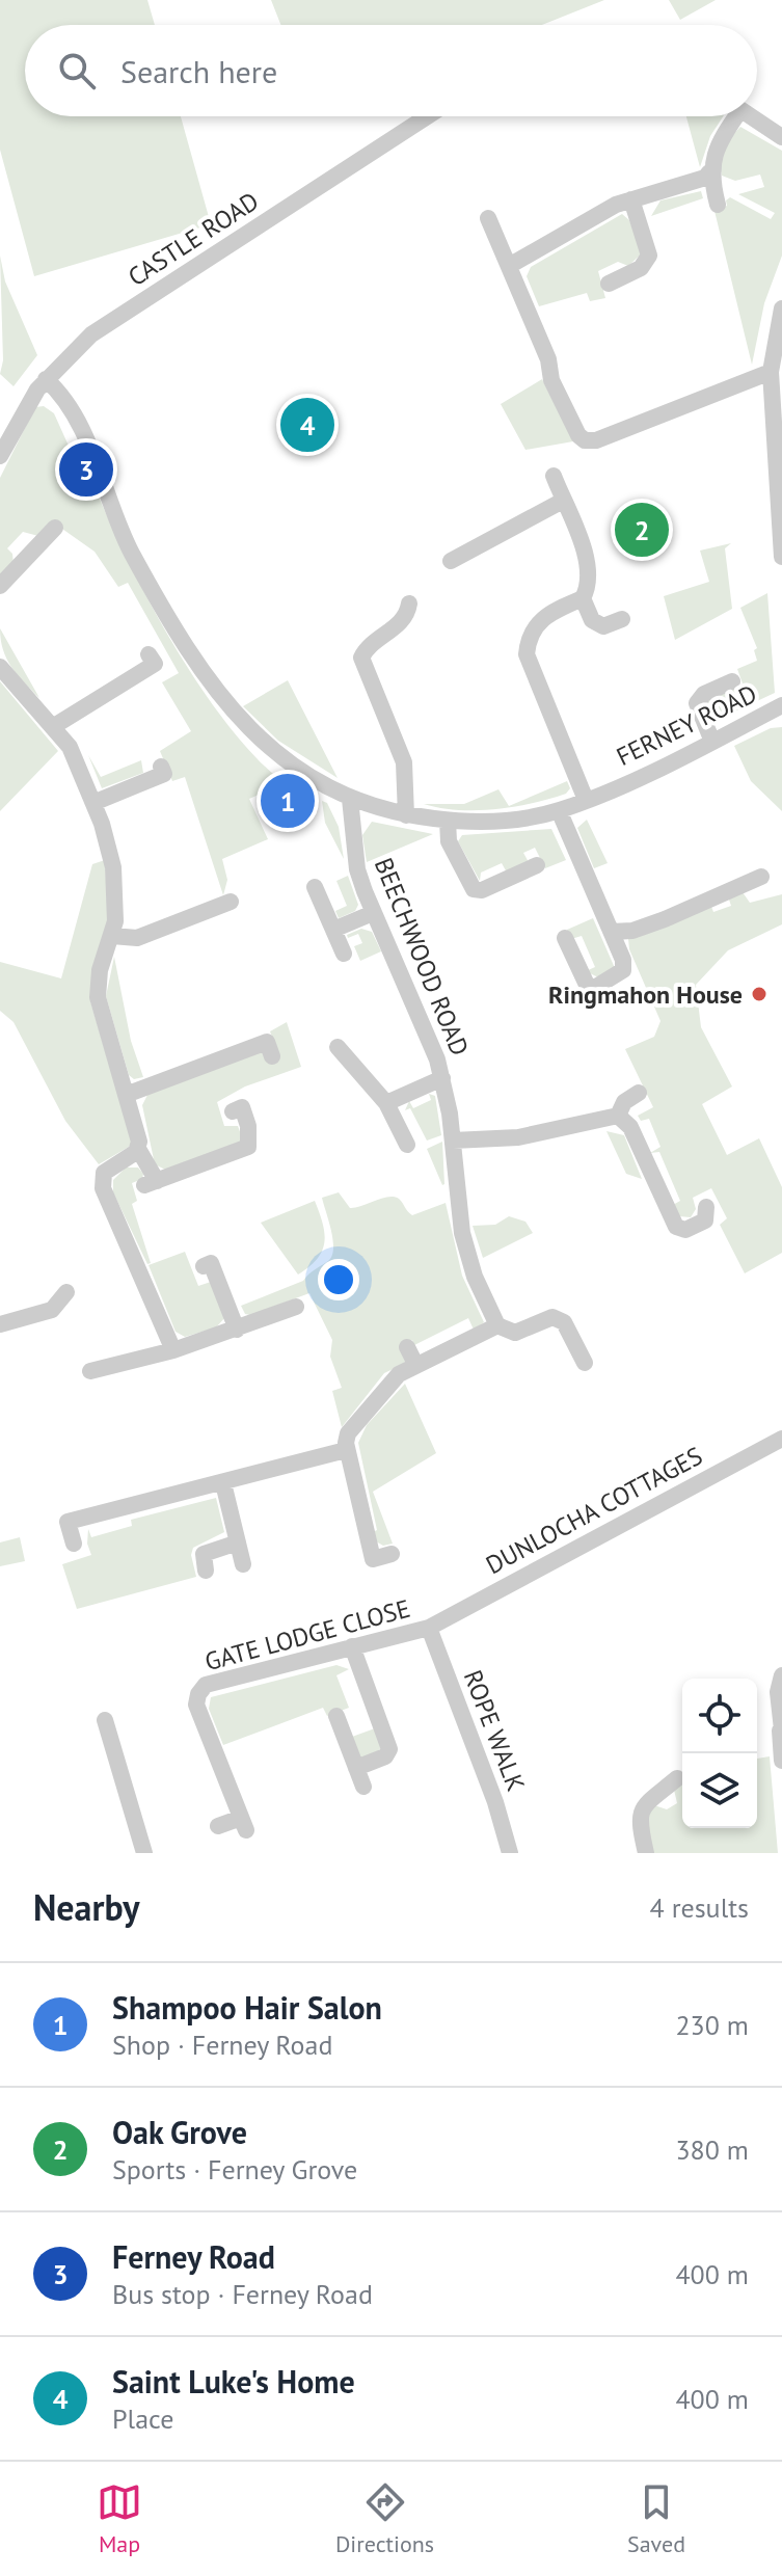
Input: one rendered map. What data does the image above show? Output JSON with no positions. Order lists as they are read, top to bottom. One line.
{"streets":{"street":["CASTLE ROAD","FERNEY ROAD","BEECHWOOD ROAD","DUNLOCHA COTTAGES","GATE LODGE CLOSE","ROPE WALK"]},"crossings":[["CASTLE ROAD","FERNEY ROAD"],["FERNEY ROAD","BEECHWOOD ROAD"],["DUNLOCHA COTTAGES","GATE LODGE CLOSE"],["DUNLOCHA COTTAGES","ROPE WALK"],["GATE LODGE CLOSE","ROPE WALK"]],"places":["Ringmahon House"],"page":{"search":"Search here","pins":["4","3","2","1"],"heading":["Nearby","4 results"],"list":[{"mark":"1","name":"Shampoo Hair Salon","note":"Shop · Ferney Road","value":"230 m"},{"mark":"2","name":"Oak Grove","note":"Sports · Ferney Grove","value":"380 m"},{"mark":"3","name":"Ferney Road","note":"Bus stop · Ferney Road","value":"400 m"},{"mark":"4","name":"Saint Luke's Home","note":"Place","value":"400 m"}],"nav":["Map","Directions","Saved"]}}
